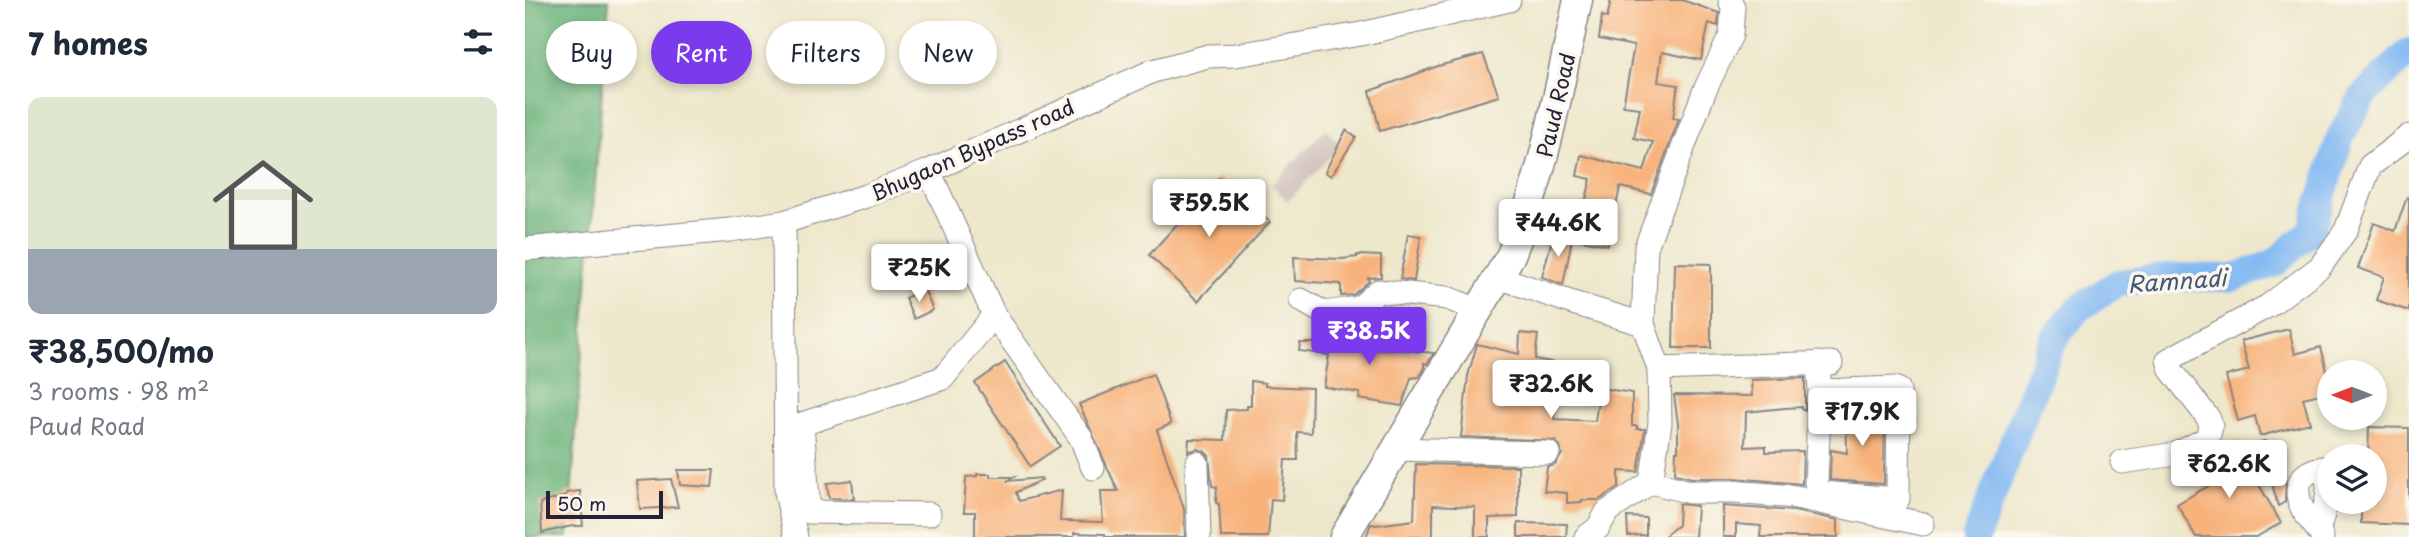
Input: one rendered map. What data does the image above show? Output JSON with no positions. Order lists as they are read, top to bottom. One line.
{"streets":{"main road":["Paud Road"],"street":["Bhugaon Bypass road"]},"water":["Ramnadi"],"scale_bar":"50 m","north":"left","page":{"heading":"7 homes","chip":["Buy","Rent","Filters","New"],"list":[{"name":"₹38,500/mo","note":"3 rooms · 98 m² · Paud Road"}],"price":["₹59.5K","₹44.6K","₹25K","₹38.5K","₹32.6K","₹17.9K","₹62.6K"],"scale":"50 m"}}
